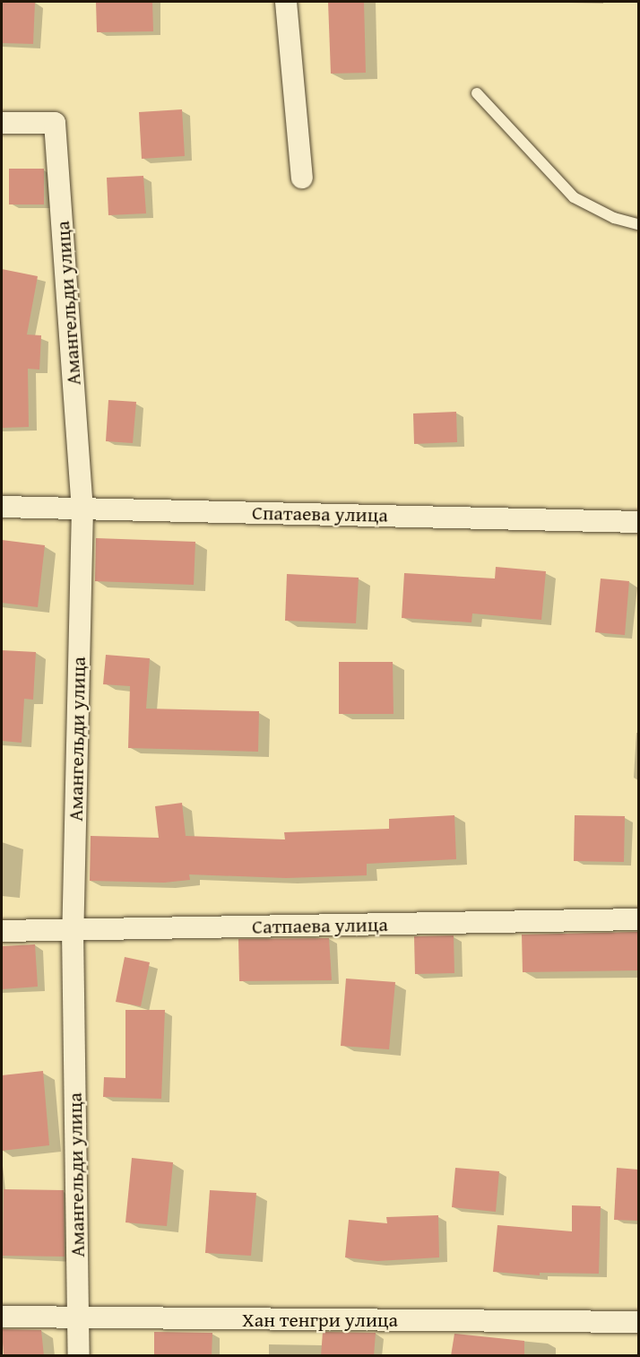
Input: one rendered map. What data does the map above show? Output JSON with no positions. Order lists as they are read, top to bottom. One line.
{"streets":{"street":["Амангельди улица","Спатаева улица","Сатпаева улица","Хан тенгри улица"]},"crossings":[["Амангельди улица","Спатаева улица"],["Амангельди улица","Сатпаева улица"],["Амангельди улица","Хан тенгри улица"]]}
